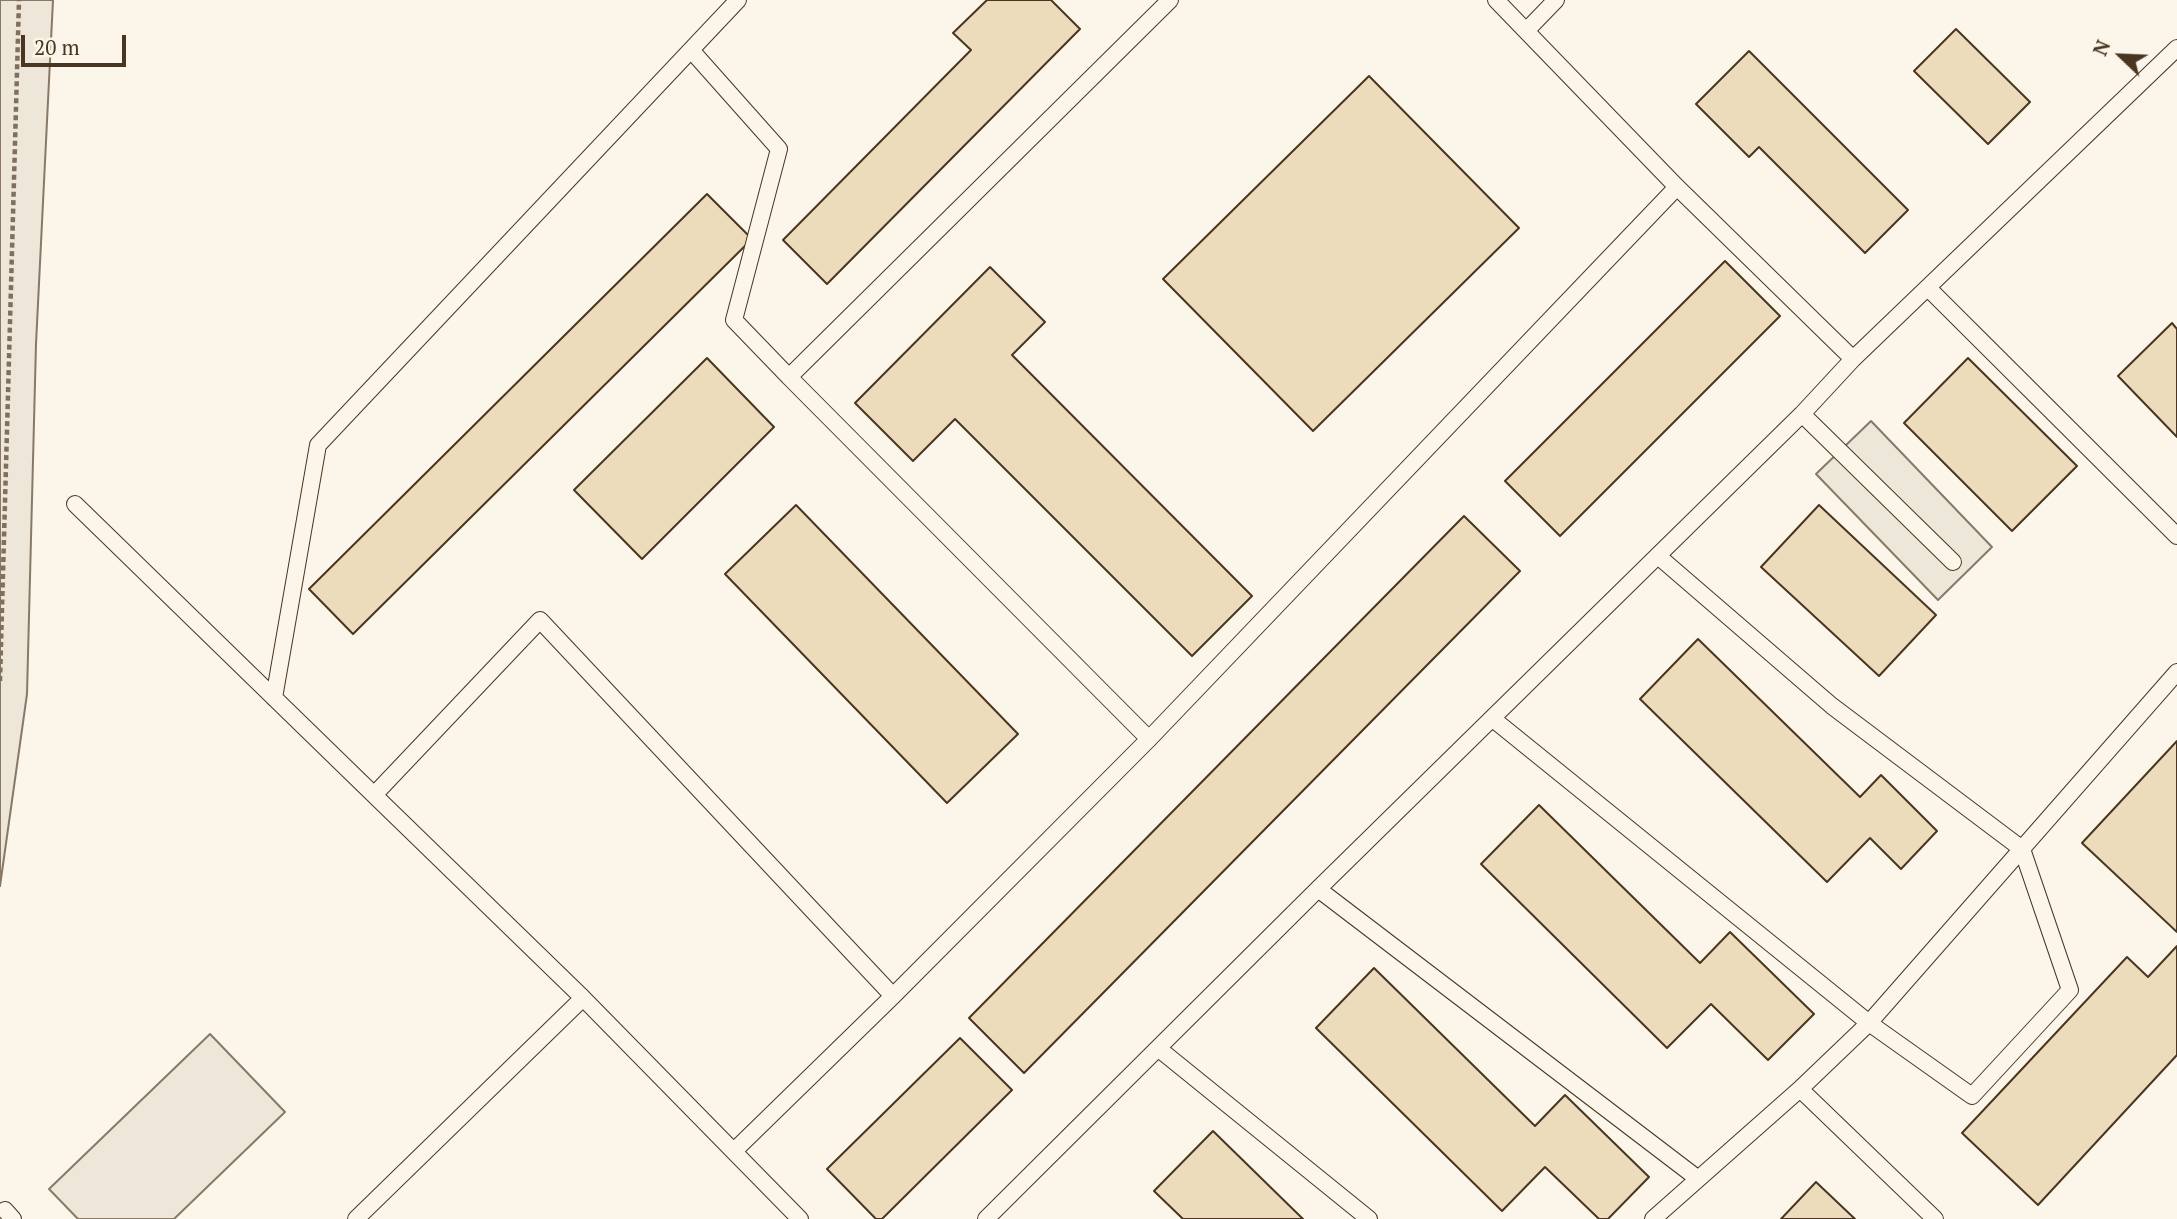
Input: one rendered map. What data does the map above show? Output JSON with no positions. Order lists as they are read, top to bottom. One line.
{"scale_bar":"20 m","north":"top left"}
